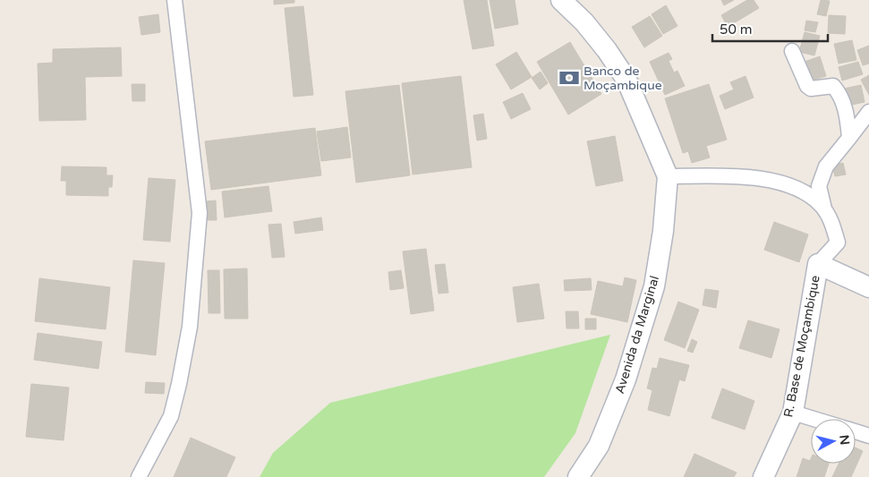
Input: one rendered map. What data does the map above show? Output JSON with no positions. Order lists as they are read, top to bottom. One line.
{"streets":{"street":["Avenida da Marginal","R. Base de Moçambique"]},"places":{"bank":["Banco de Moçambique"]},"scale_bar":"50 m","north":"right"}
